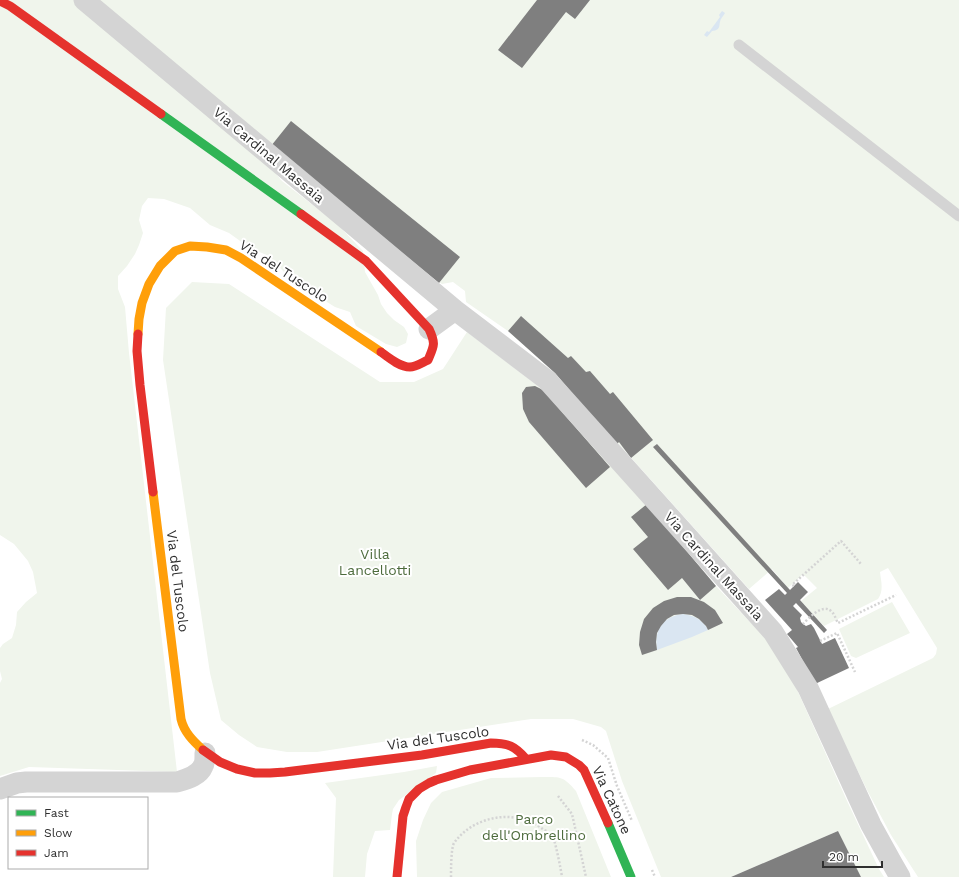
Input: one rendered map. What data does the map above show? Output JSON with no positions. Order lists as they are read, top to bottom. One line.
{"streets":{"street":["Via Cardinal Massaia","Via del Tuscolo","Via Catone"]},"crossings":[["Via del Tuscolo","Via Catone"]],"parks":["Villa Lancellotti","Parco dell'Ombrellino"],"legend":["Fast","Slow","Jam"],"scale_bar":"20 m"}
